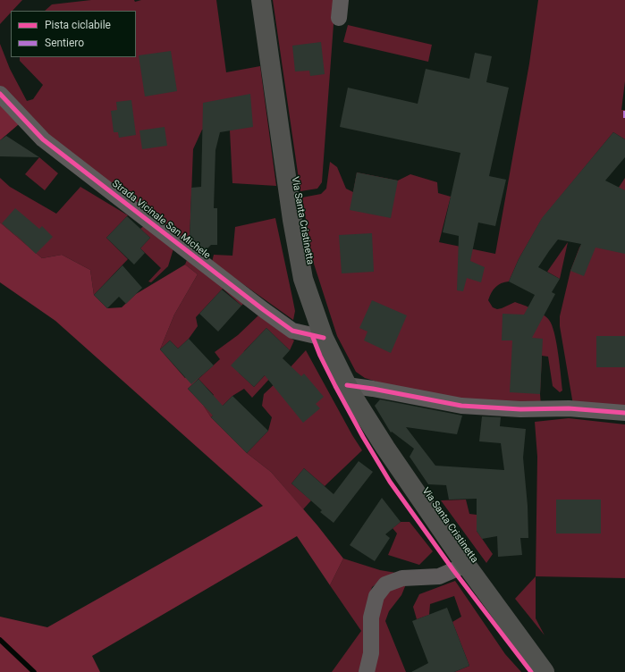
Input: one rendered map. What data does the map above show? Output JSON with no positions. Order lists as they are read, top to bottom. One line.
{"streets":{"main road":["Via Santa Cristinetta"],"street":["Strada Vicinale San Michele"]},"crossings":[["Strada Vicinale San Michele","Via Santa Cristinetta"]],"legend":["Pista ciclabile","Sentiero"]}
